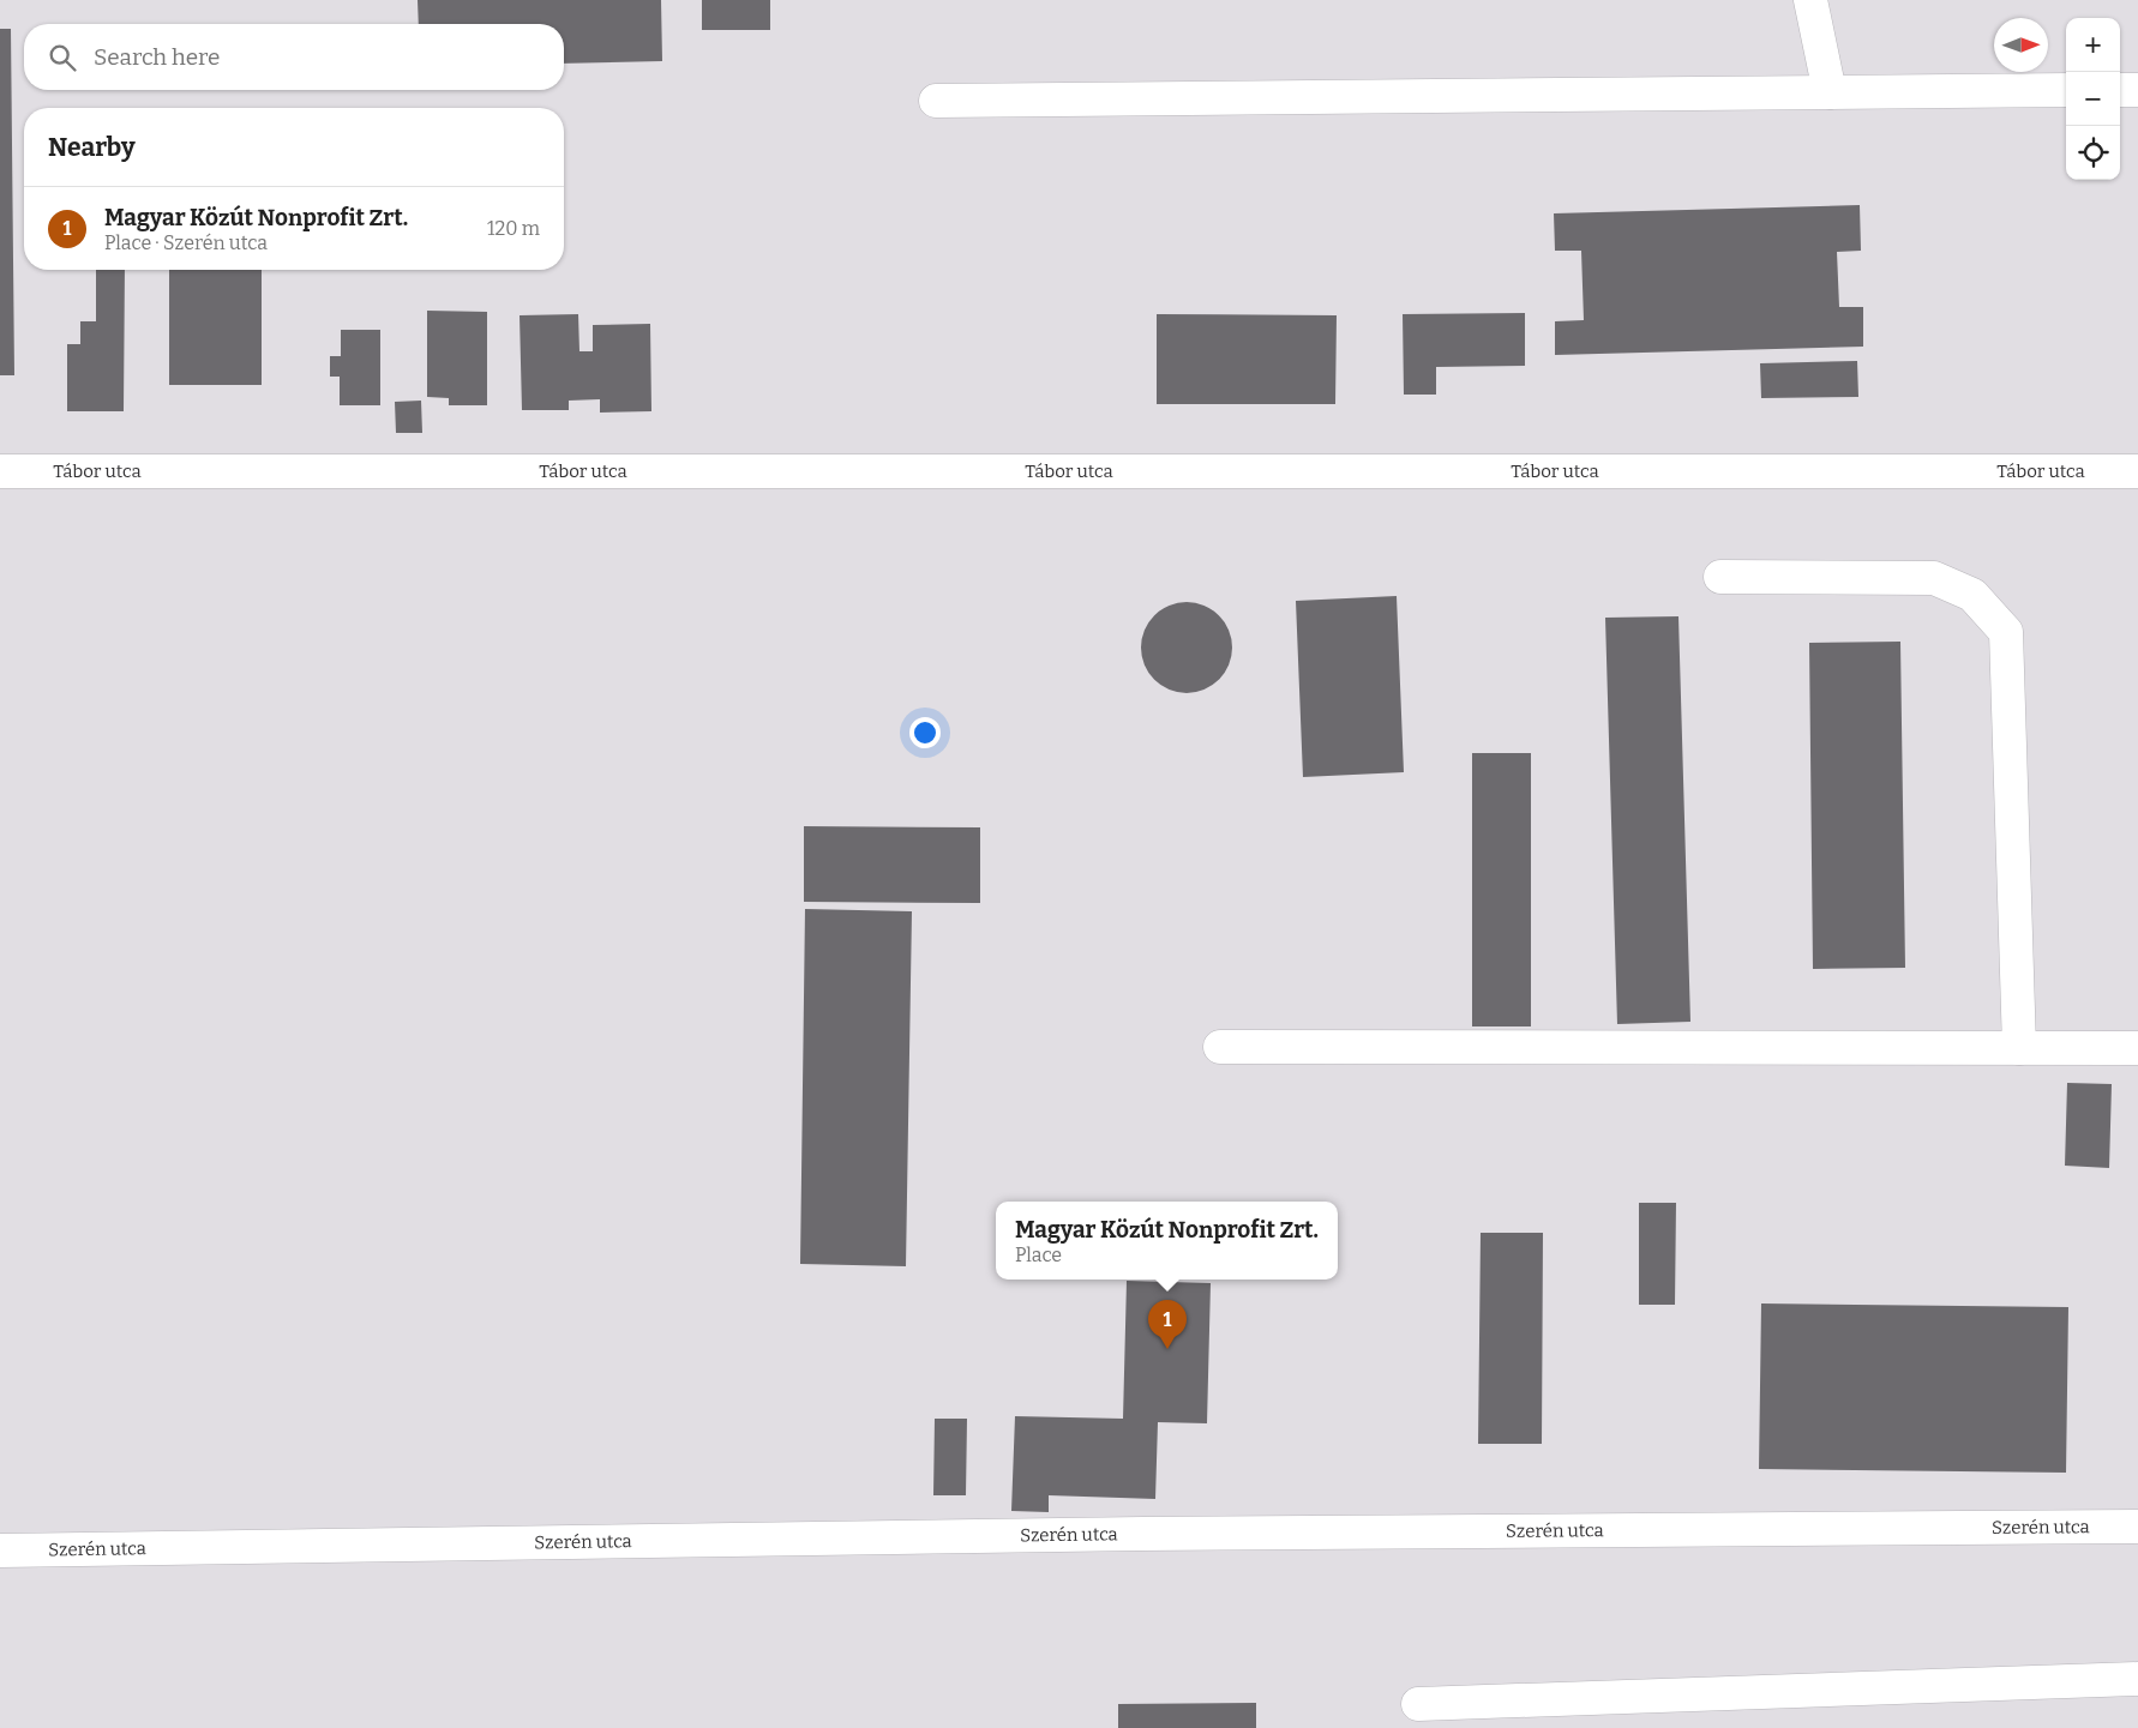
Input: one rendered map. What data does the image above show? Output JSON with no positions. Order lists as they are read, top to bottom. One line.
{"streets":{"street":["Tábor utca","Szerén utca"]},"north":"right","page":{"map_buttons":["+","−"],"search":"Search here","heading":"Nearby","list":[{"mark":"1","name":"Magyar Közút Nonprofit Zrt.","note":"Place · Szerén utca","value":"120 m"}],"popup":["Magyar Közút Nonprofit Zrt.","Place"],"pins":"1"}}
